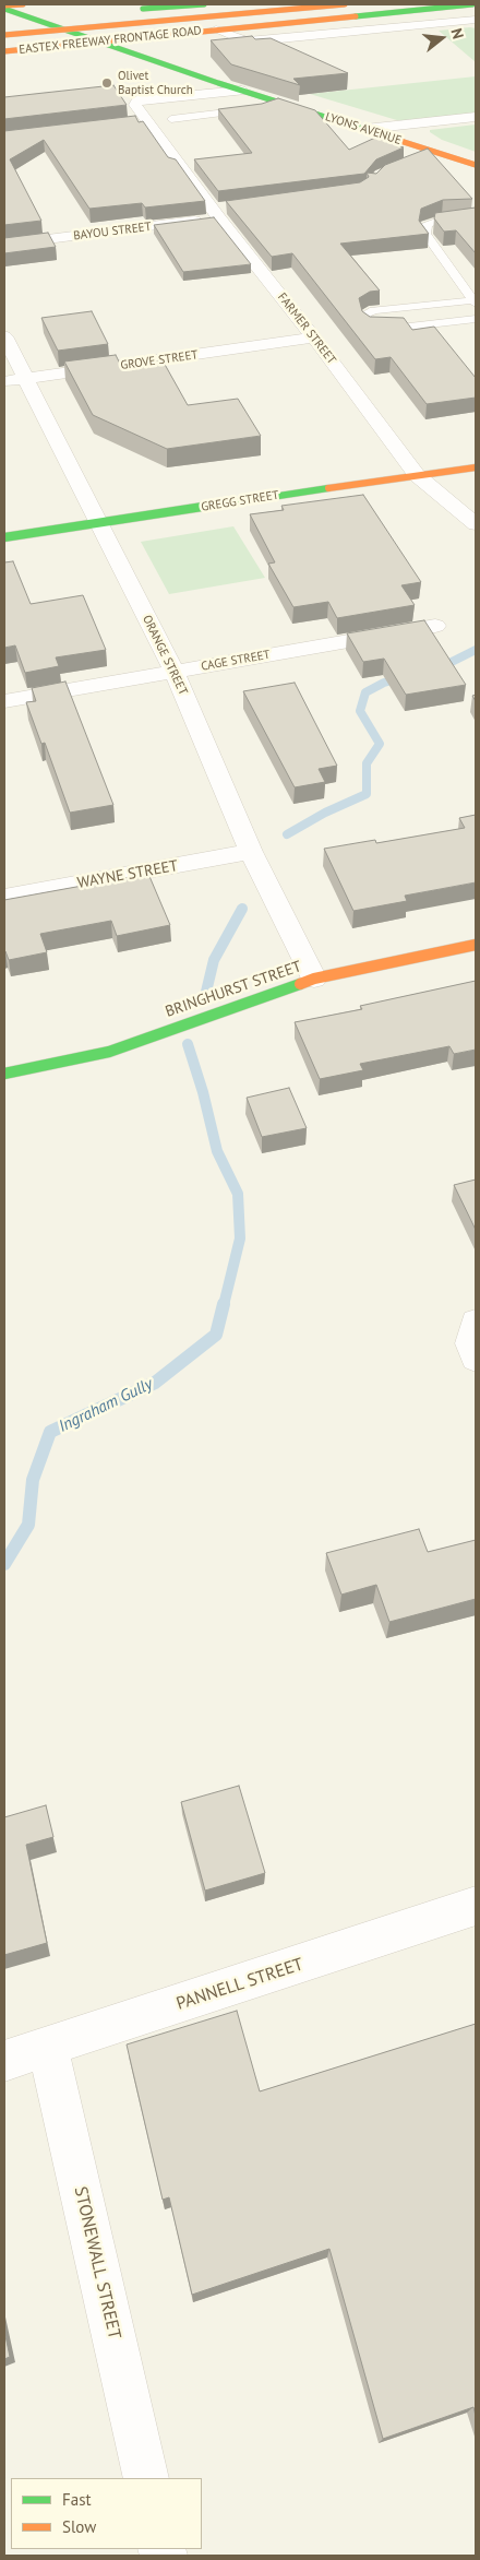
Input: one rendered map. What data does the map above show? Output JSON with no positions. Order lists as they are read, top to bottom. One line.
{"streets":{"main road":["EASTEX FREEWAY FRONTAGE ROAD","LYONS AVENUE","GREGG STREET","BRINGHURST STREET"],"street":["BAYOU STREET","FARMER STREET","GROVE STREET","ORANGE STREET","CAGE STREET","WAYNE STREET","PANNELL STREET","STONEWALL STREET"]},"crossings":[["EASTEX FREEWAY FRONTAGE ROAD","LYONS AVENUE"],["LYONS AVENUE","FARMER STREET"],["BAYOU STREET","FARMER STREET"],["FARMER STREET","GROVE STREET"],["FARMER STREET","GREGG STREET"],["GROVE STREET","ORANGE STREET"],["GREGG STREET","ORANGE STREET"],["ORANGE STREET","CAGE STREET"],["ORANGE STREET","WAYNE STREET"],["ORANGE STREET","BRINGHURST STREET"],["PANNELL STREET","STONEWALL STREET"]],"water":["Ingraham Gully"],"places":["Olivet Baptist Church"],"legend":["Fast","Slow"],"north":"right"}
